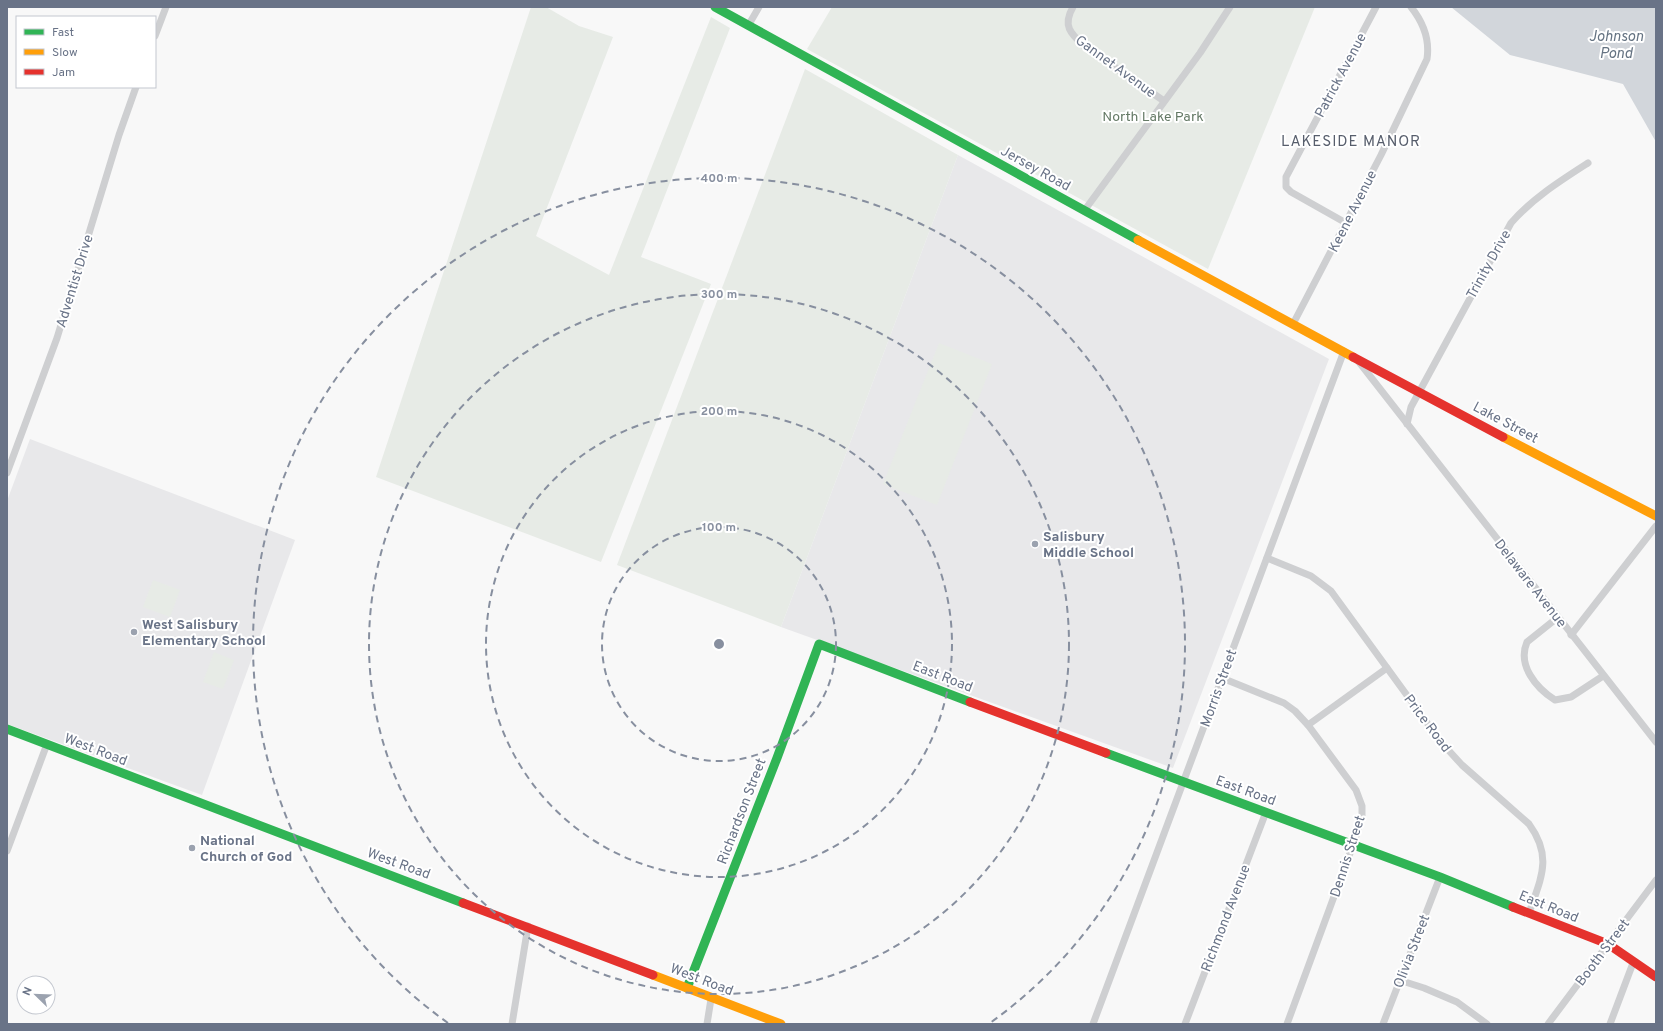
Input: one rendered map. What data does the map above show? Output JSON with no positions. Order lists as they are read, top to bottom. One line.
{"streets":{"street":["Gannet Avenue","Patrick Avenue","Jersey Road","Keene Avenue","Trinity Drive","Adventist Drive","Lake Street","Delaware Avenue","East Road","Morris Street","Price Road","West Road","Richardson Street","Dennis Street","Richmond Avenue","Olivia Street","Booth Street"]},"crossings":[["Patrick Avenue","Keene Avenue"],["Jersey Road","Keene Avenue"],["Jersey Road","Lake Street"],["Jersey Road","Morris Street"],["Trinity Drive","Lake Street"],["Lake Street","Delaware Avenue"],["Lake Street","Morris Street"],["East Road","Morris Street"],["East Road","Price Road"],["East Road","Richardson Street"],["East Road","Dennis Street"],["East Road","Richmond Avenue"],["East Road","Olivia Street"],["East Road","Booth Street"],["Morris Street","Price Road"],["Morris Street","Dennis Street"],["West Road","Richardson Street"]],"districts":["LAKESIDE MANOR"],"water":["Johnson Pond"],"parks":["North Lake Park"],"places":["Salisbury Middle School","West Salisbury Elementary School","National Church of God"],"legend":["Fast","Slow","Jam"],"north":"top left","rings":["400 m","300 m","200 m","100 m"]}
